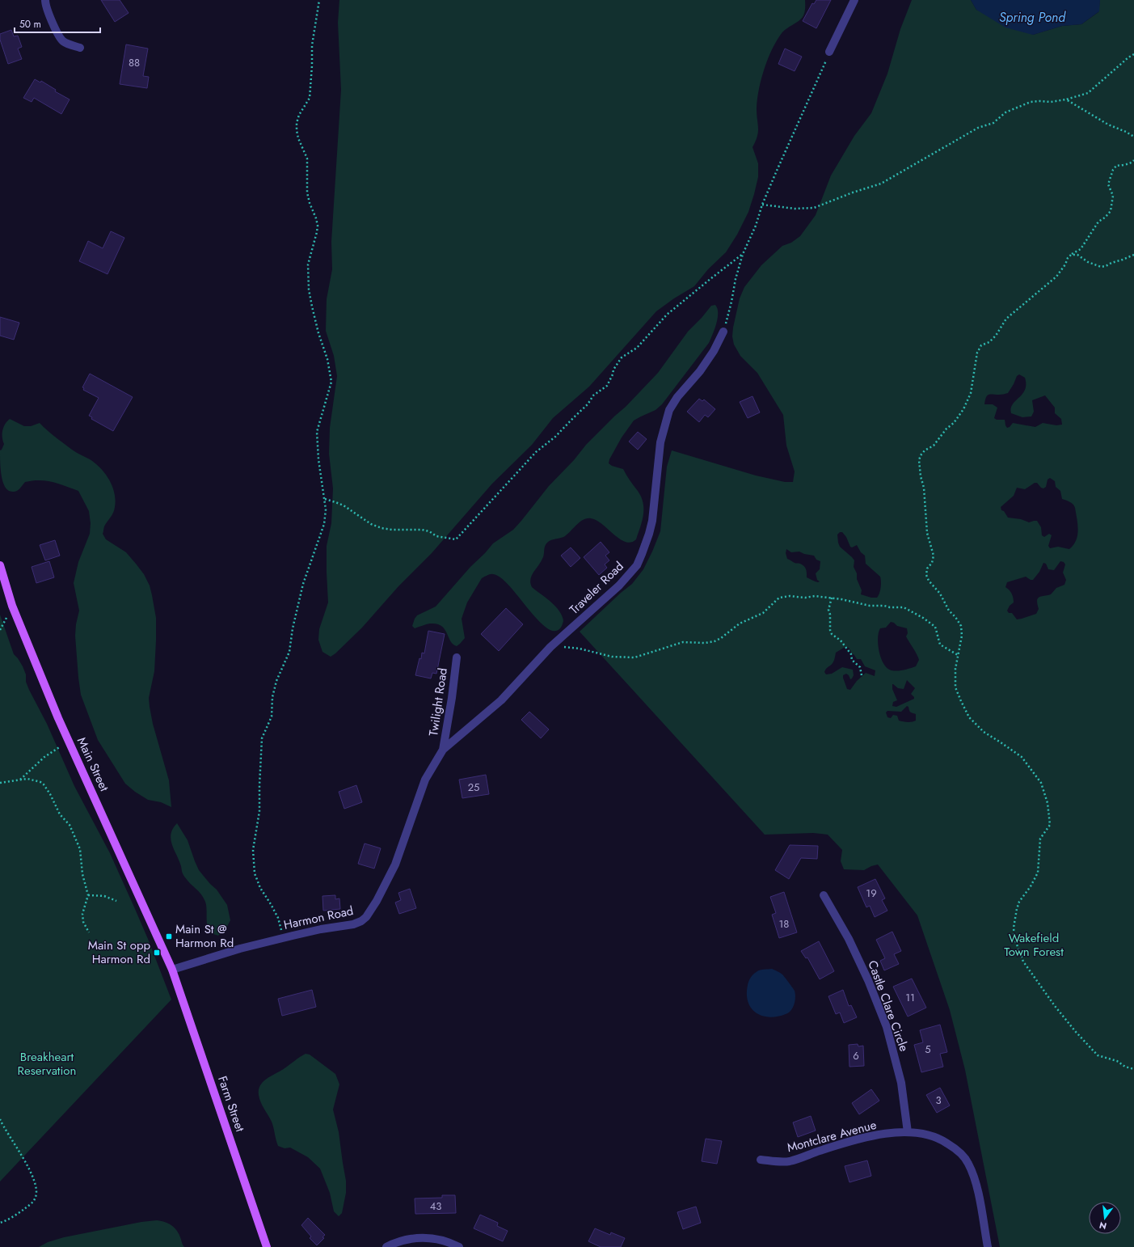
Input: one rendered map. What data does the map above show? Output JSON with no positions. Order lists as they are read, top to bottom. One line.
{"streets":{"main road":["Main Street","Farm Street"],"street":["Traveler Road","Twilight Road","Harmon Road","Castle Clare Circle","Montclare Avenue"]},"crossings":[["Traveler Road","Twilight Road"],["Traveler Road","Harmon Road"],["Twilight Road","Harmon Road"],["Main Street","Harmon Road"],["Main Street","Farm Street"],["Harmon Road","Farm Street"],["Castle Clare Circle","Montclare Avenue"]],"water":["Spring Pond"],"parks":["Wakefield Town Forest","Breakheart Reservation"],"places":{"transit":["Main St @ Harmon Rd","Main St opp Harmon Rd"]},"house_numbers":["88","25","19","18","11","5","6","3","43"],"scale_bar":"50 m","north":"bottom"}
